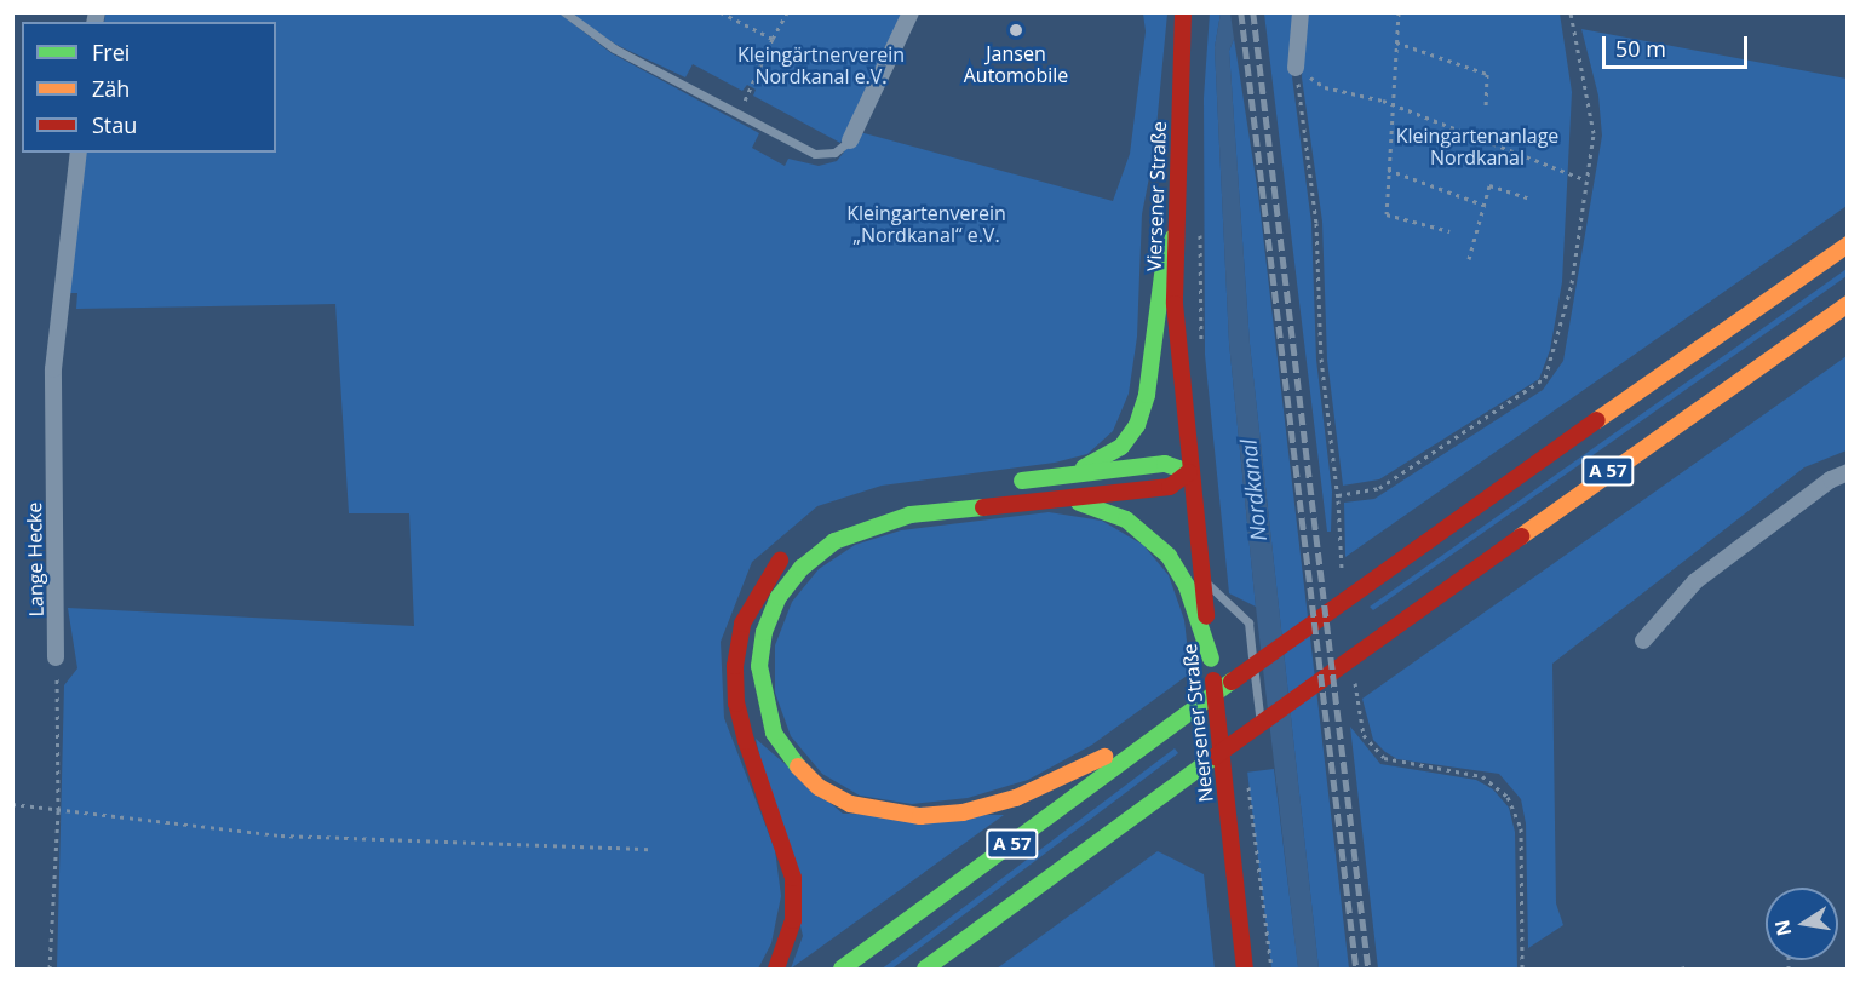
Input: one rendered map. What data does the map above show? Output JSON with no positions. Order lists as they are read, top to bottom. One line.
{"streets":{"main road":["Viersener Straße","A 57","Neersener Straße"],"street":["Lange Hecke"]},"crossings":[["Viersener Straße","Neersener Straße"]],"water":["Nordkanal"],"parks":["Kleingärtnerverein Nordkanal e.V.","Kleingartenanlage Nordkanal","Kleingartenverein „Nordkanal“ e.V."],"places":["Jansen Automobile"],"legend":["Frei","Zäh","Stau"],"scale_bar":"50 m","north":"left"}
